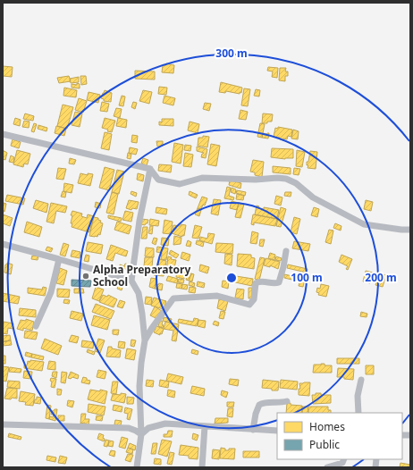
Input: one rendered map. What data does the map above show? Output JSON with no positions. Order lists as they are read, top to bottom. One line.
{"places":["Alpha Preparatory School"],"legend":["Homes","Public"],"rings":["300 m","100 m","200 m"]}
